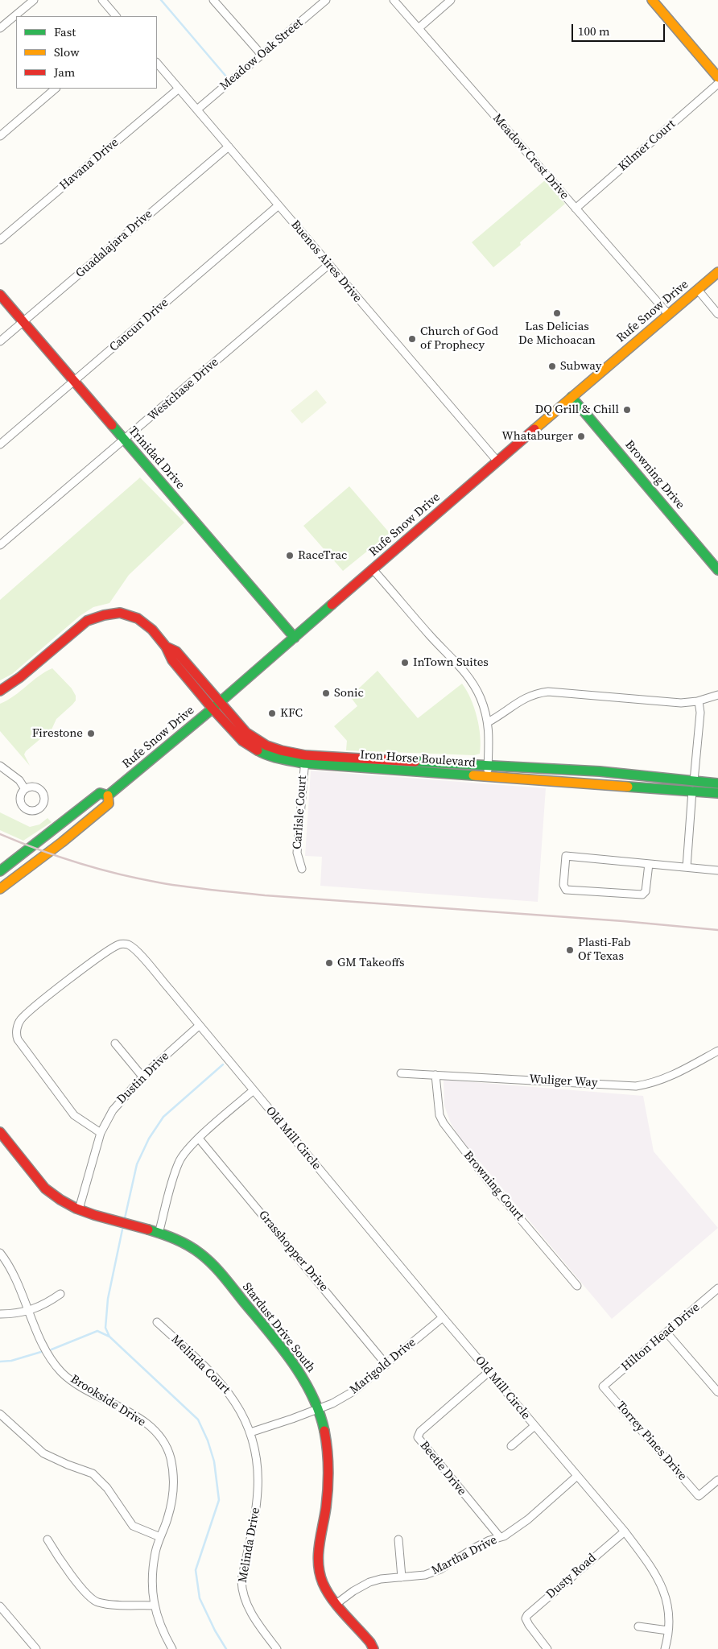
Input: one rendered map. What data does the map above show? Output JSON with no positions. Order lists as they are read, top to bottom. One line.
{"streets":{"street":["Meadow Oak Street","Kilmer Court","Meadow Crest Drive","Havana Drive","Guadalajara Drive","Buenos Aires Drive","Rufe Snow Drive","Cancun Drive","Westchase Drive","Trinidad Drive","Browning Drive","Iron Horse Boulevard","Carlisle Court","Dustin Drive","Wuliger Way","Old Mill Circle","Browning Court","Grasshopper Drive","Stardust Drive South","Hilton Head Drive","Melinda Court","Marigold Drive","Brookside Drive","Torrey Pines Drive","Beetle Drive","Melinda Drive","Martha Drive","Dusty Road"]},"crossings":[["Meadow Oak Street","Buenos Aires Drive"],["Kilmer Court","Meadow Crest Drive"],["Meadow Crest Drive","Rufe Snow Drive"],["Havana Drive","Buenos Aires Drive"],["Guadalajara Drive","Buenos Aires Drive"],["Guadalajara Drive","Trinidad Drive"],["Buenos Aires Drive","Rufe Snow Drive"],["Buenos Aires Drive","Cancun Drive"],["Buenos Aires Drive","Westchase Drive"],["Rufe Snow Drive","Trinidad Drive"],["Rufe Snow Drive","Browning Drive"],["Rufe Snow Drive","Iron Horse Boulevard"],["Cancun Drive","Trinidad Drive"],["Westchase Drive","Trinidad Drive"],["Iron Horse Boulevard","Carlisle Court"],["Dustin Drive","Old Mill Circle"],["Dustin Drive","Stardust Drive South"],["Wuliger Way","Browning Court"],["Old Mill Circle","Marigold Drive"],["Old Mill Circle","Beetle Drive"],["Old Mill Circle","Martha Drive"],["Old Mill Circle","Dusty Road"],["Grasshopper Drive","Marigold Drive"],["Stardust Drive South","Marigold Drive"],["Stardust Drive South","Martha Drive"],["Hilton Head Drive","Torrey Pines Drive"],["Melinda Court","Marigold Drive"],["Melinda Court","Melinda Drive"],["Marigold Drive","Melinda Drive"],["Beetle Drive","Martha Drive"]],"places":["Las Delicias De Michoacan","Church of God of Prophecy","Subway","DQ Grill & Chill","Whataburger","RaceTrac","InTown Suites","Sonic","KFC","Firestone","Plasti-Fab Of Texas","GM Takeoffs"],"legend":["Fast","Slow","Jam"],"scale_bar":"100 m"}
